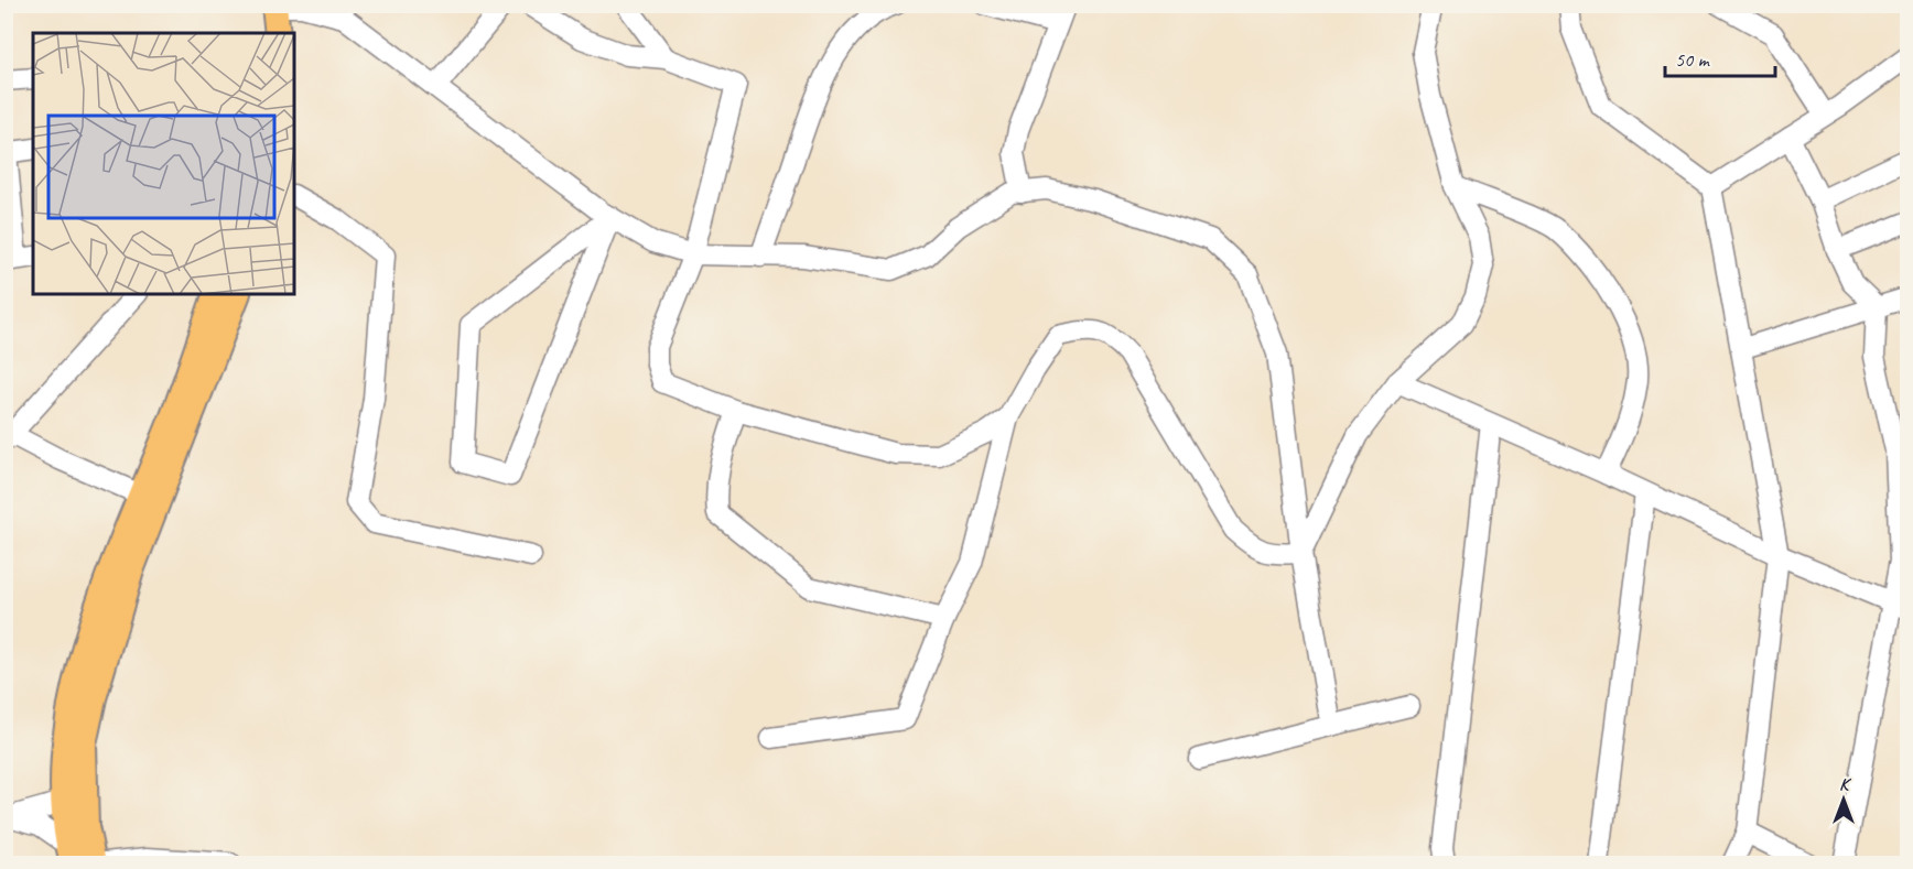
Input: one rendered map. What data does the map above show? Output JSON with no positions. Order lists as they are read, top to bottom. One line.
{"scale_bar":"50 m","north":"top"}
